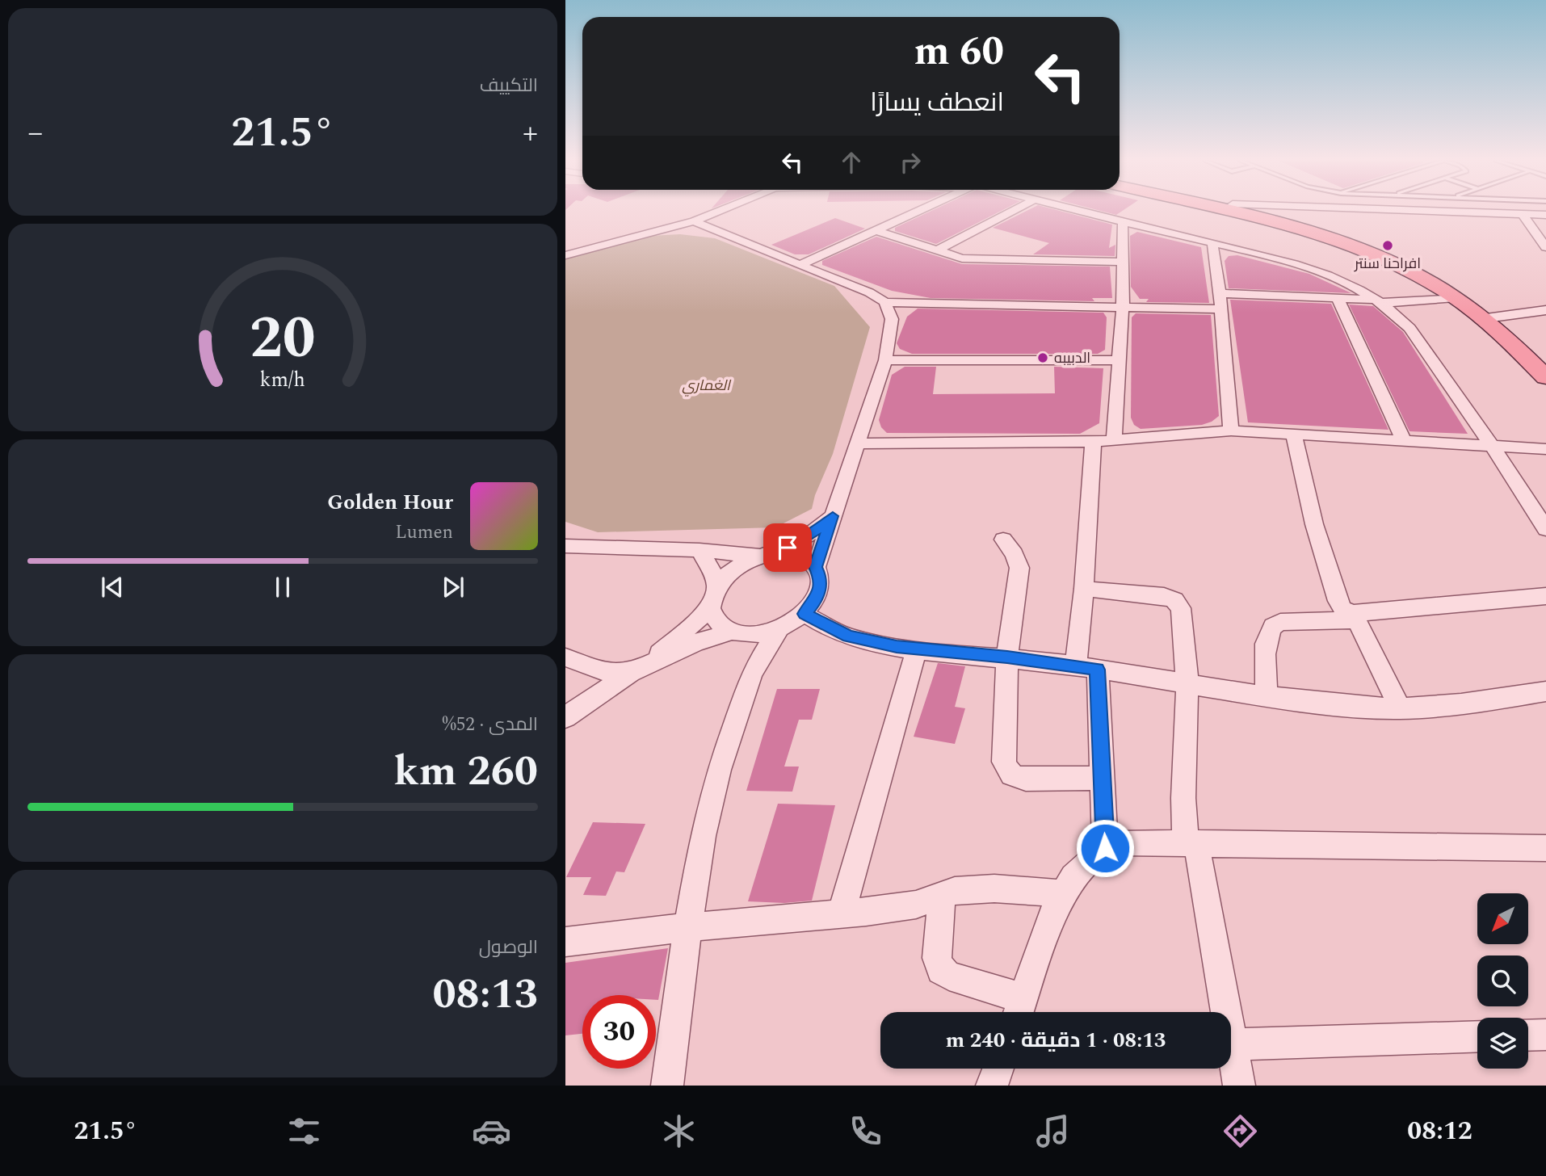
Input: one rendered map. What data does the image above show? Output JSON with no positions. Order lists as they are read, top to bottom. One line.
{"parks":["الغماري"],"places":["افراحنا سنتر","الدبيبه"],"north":"bottom left","page":{"tile":["التكييف",["المدى · 52%","260 km"],["الوصول","08:13"]],"turn":["60 m","انعطف يسارًا"],"heat":["−","21.5°","+"],"song":["Golden Hour","Lumen"],"limit":"30","trip":"08:13 · 1 دقيقة · 240 m","tabs":["08:12","21.5°"],"gauge":["20","km/h"]}}
